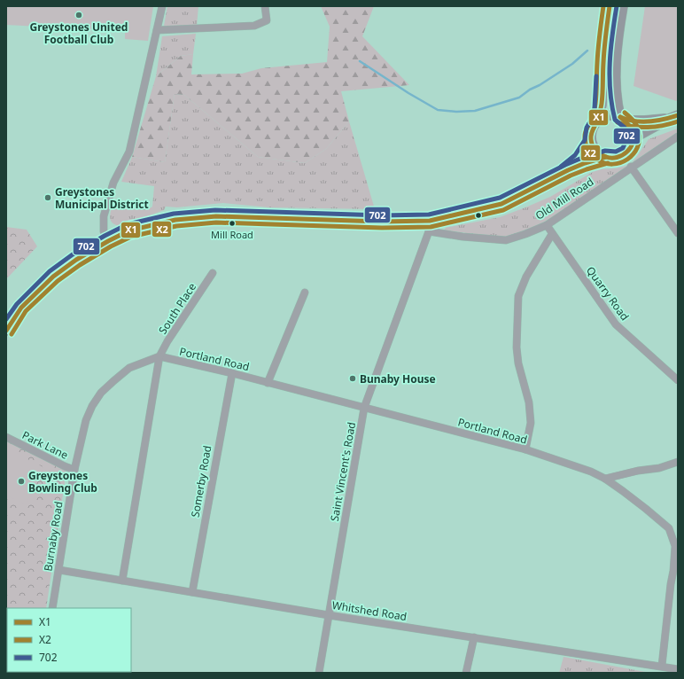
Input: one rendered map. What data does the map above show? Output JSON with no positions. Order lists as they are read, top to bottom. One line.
{"streets":{"street":["Old Mill Road","Quarry Road","South Place","Portland Road","Park Lane","Saint Vincent's Road","Somerby Road","Burnaby Road","Whitshed Road"]},"crossings":[["Old Mill Road","Quarry Road"],["Old Mill Road","Saint Vincent's Road"],["South Place","Portland Road"],["South Place","Burnaby Road"],["South Place","Whitshed Road"],["Portland Road","Saint Vincent's Road"],["Portland Road","Somerby Road"],["Portland Road","Burnaby Road"],["Portland Road","Whitshed Road"],["Park Lane","Burnaby Road"],["Saint Vincent's Road","Whitshed Road"],["Somerby Road","Whitshed Road"],["Burnaby Road","Whitshed Road"]],"places":["Greystones United Football Club","Greystones Municipal District","Mill Road","Bunaby House","Greystones Bowling Club"],"lines":["transit line X1","transit line X2","transit line 702"],"legend":["X1","X2","702"]}
